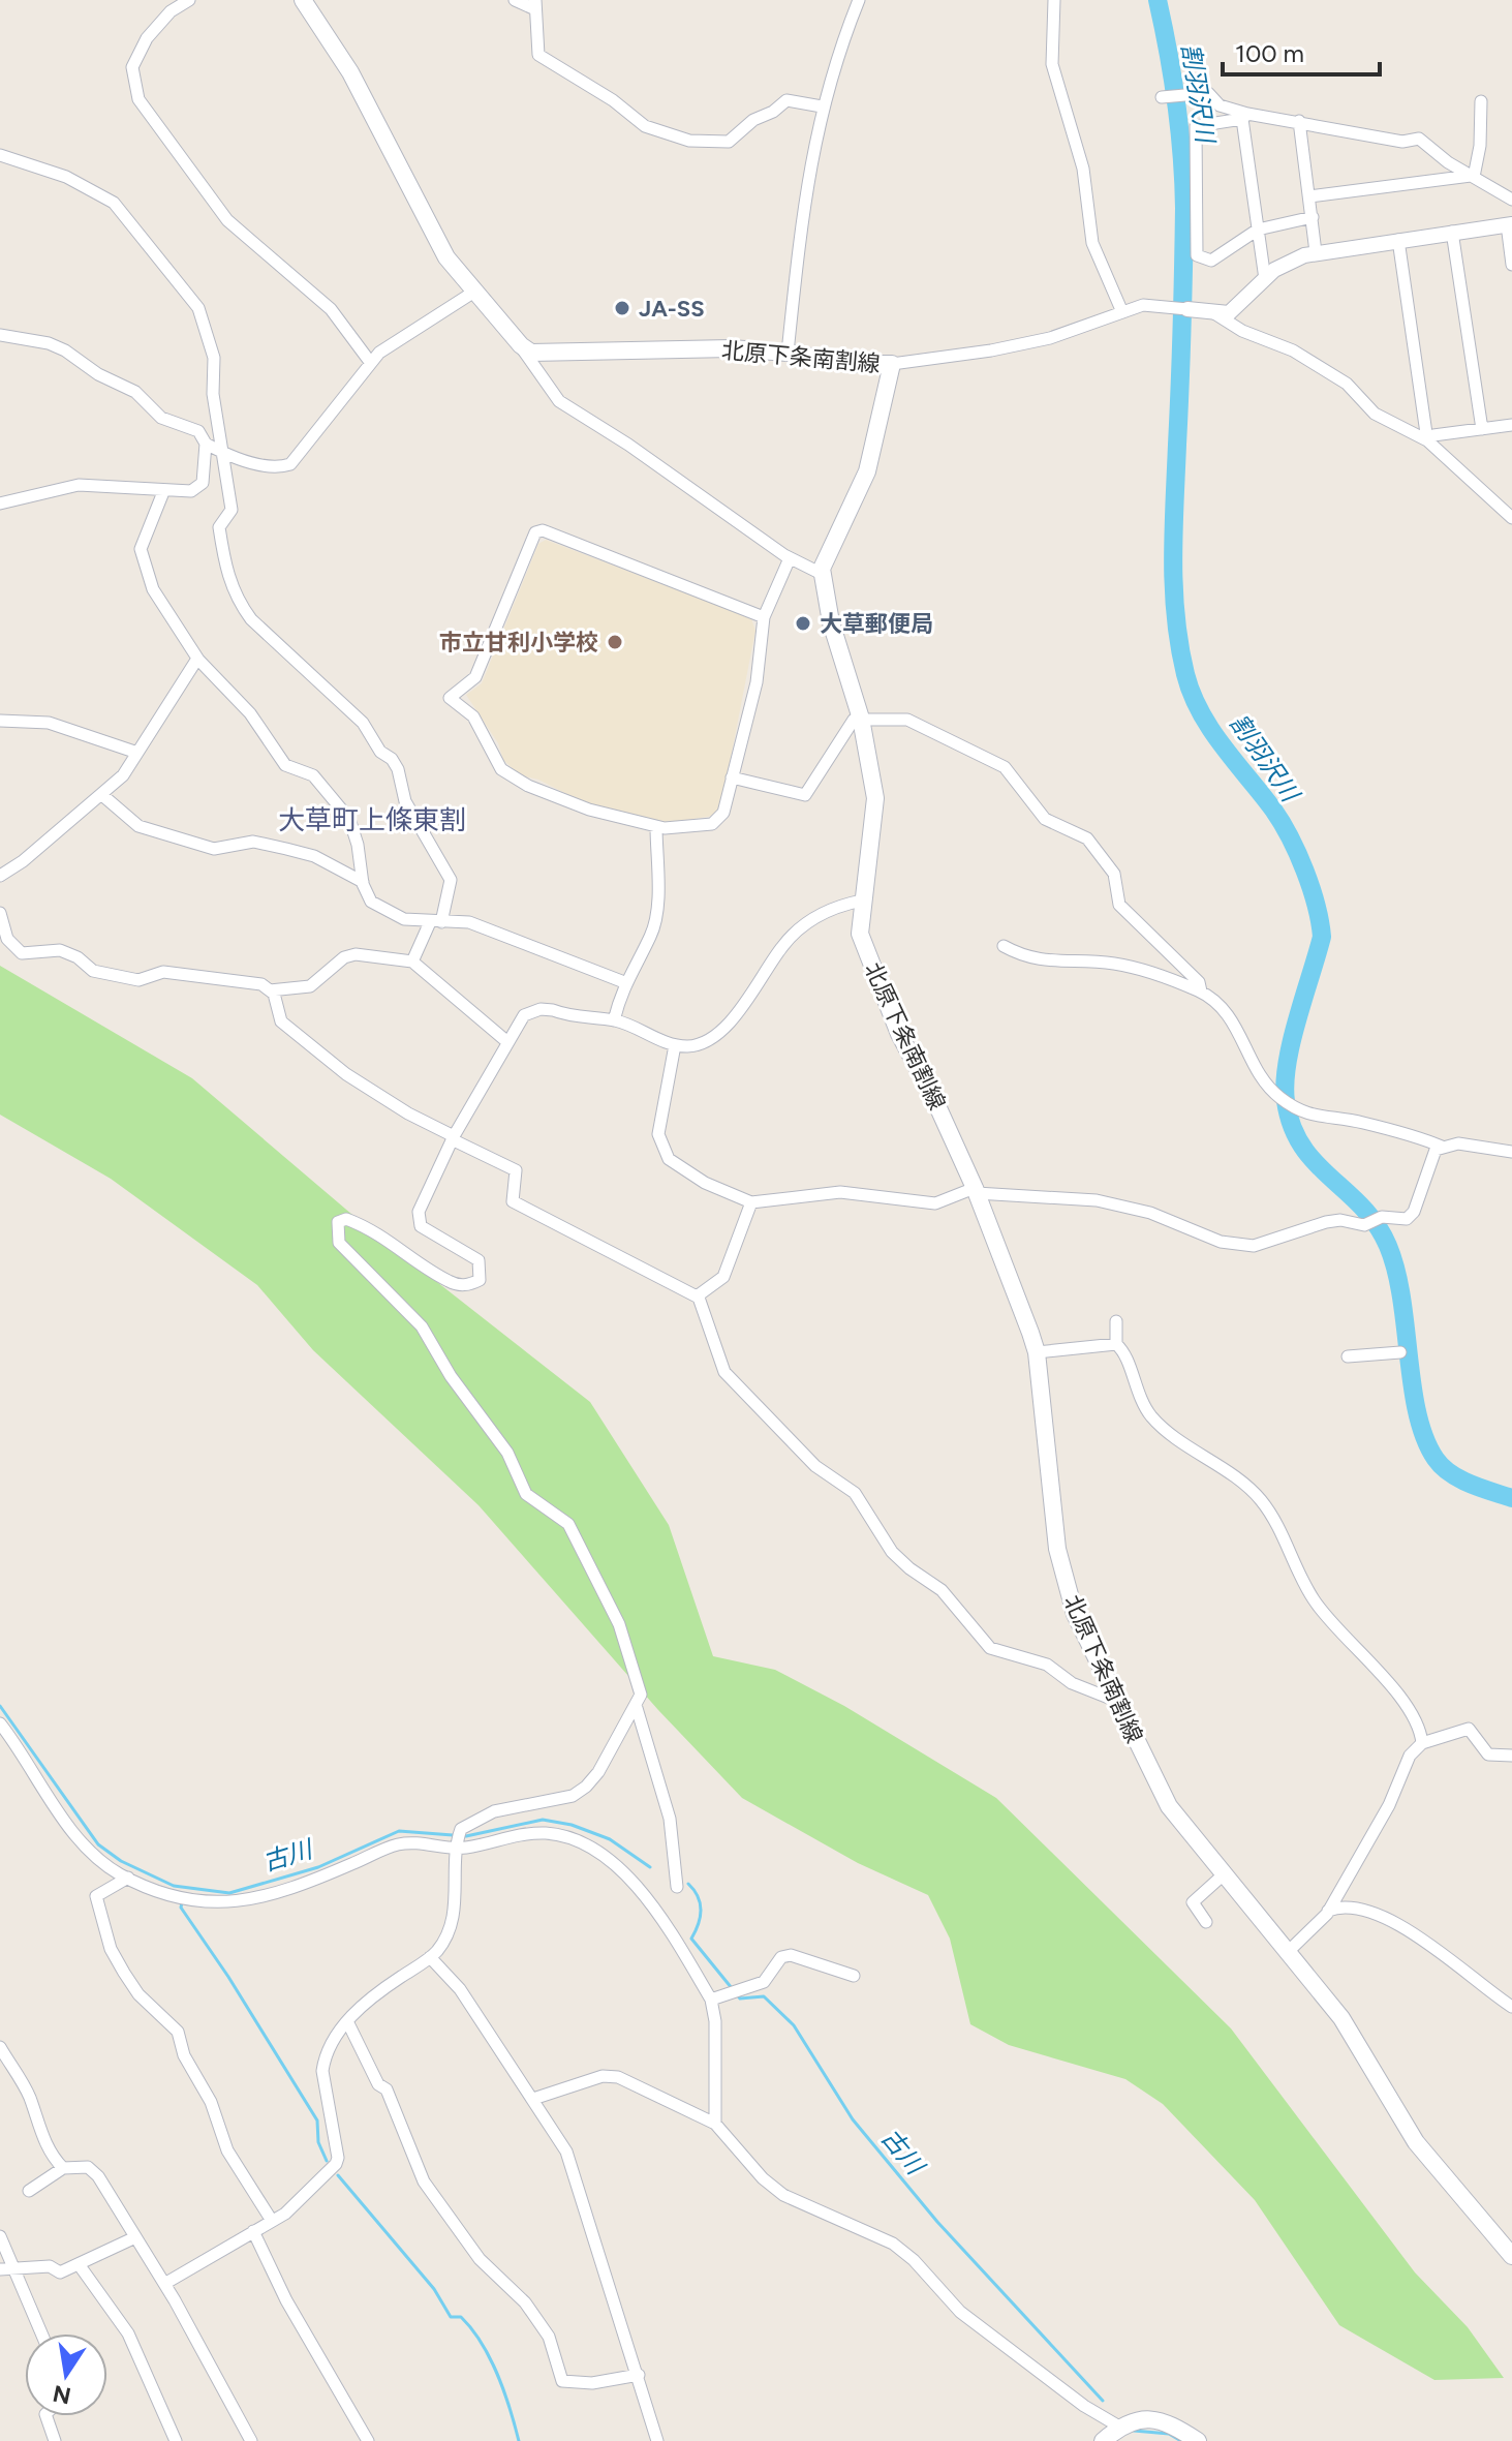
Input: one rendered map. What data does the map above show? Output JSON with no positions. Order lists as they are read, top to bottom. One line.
{"streets":{"main road":["北原下条南割線"]},"districts":["大草町上條東割"],"water":["割羽沢川","古川"],"places":["JA-SS","大草郵便局","市立甘利小学校"],"scale_bar":"100 m","north":"bottom"}
